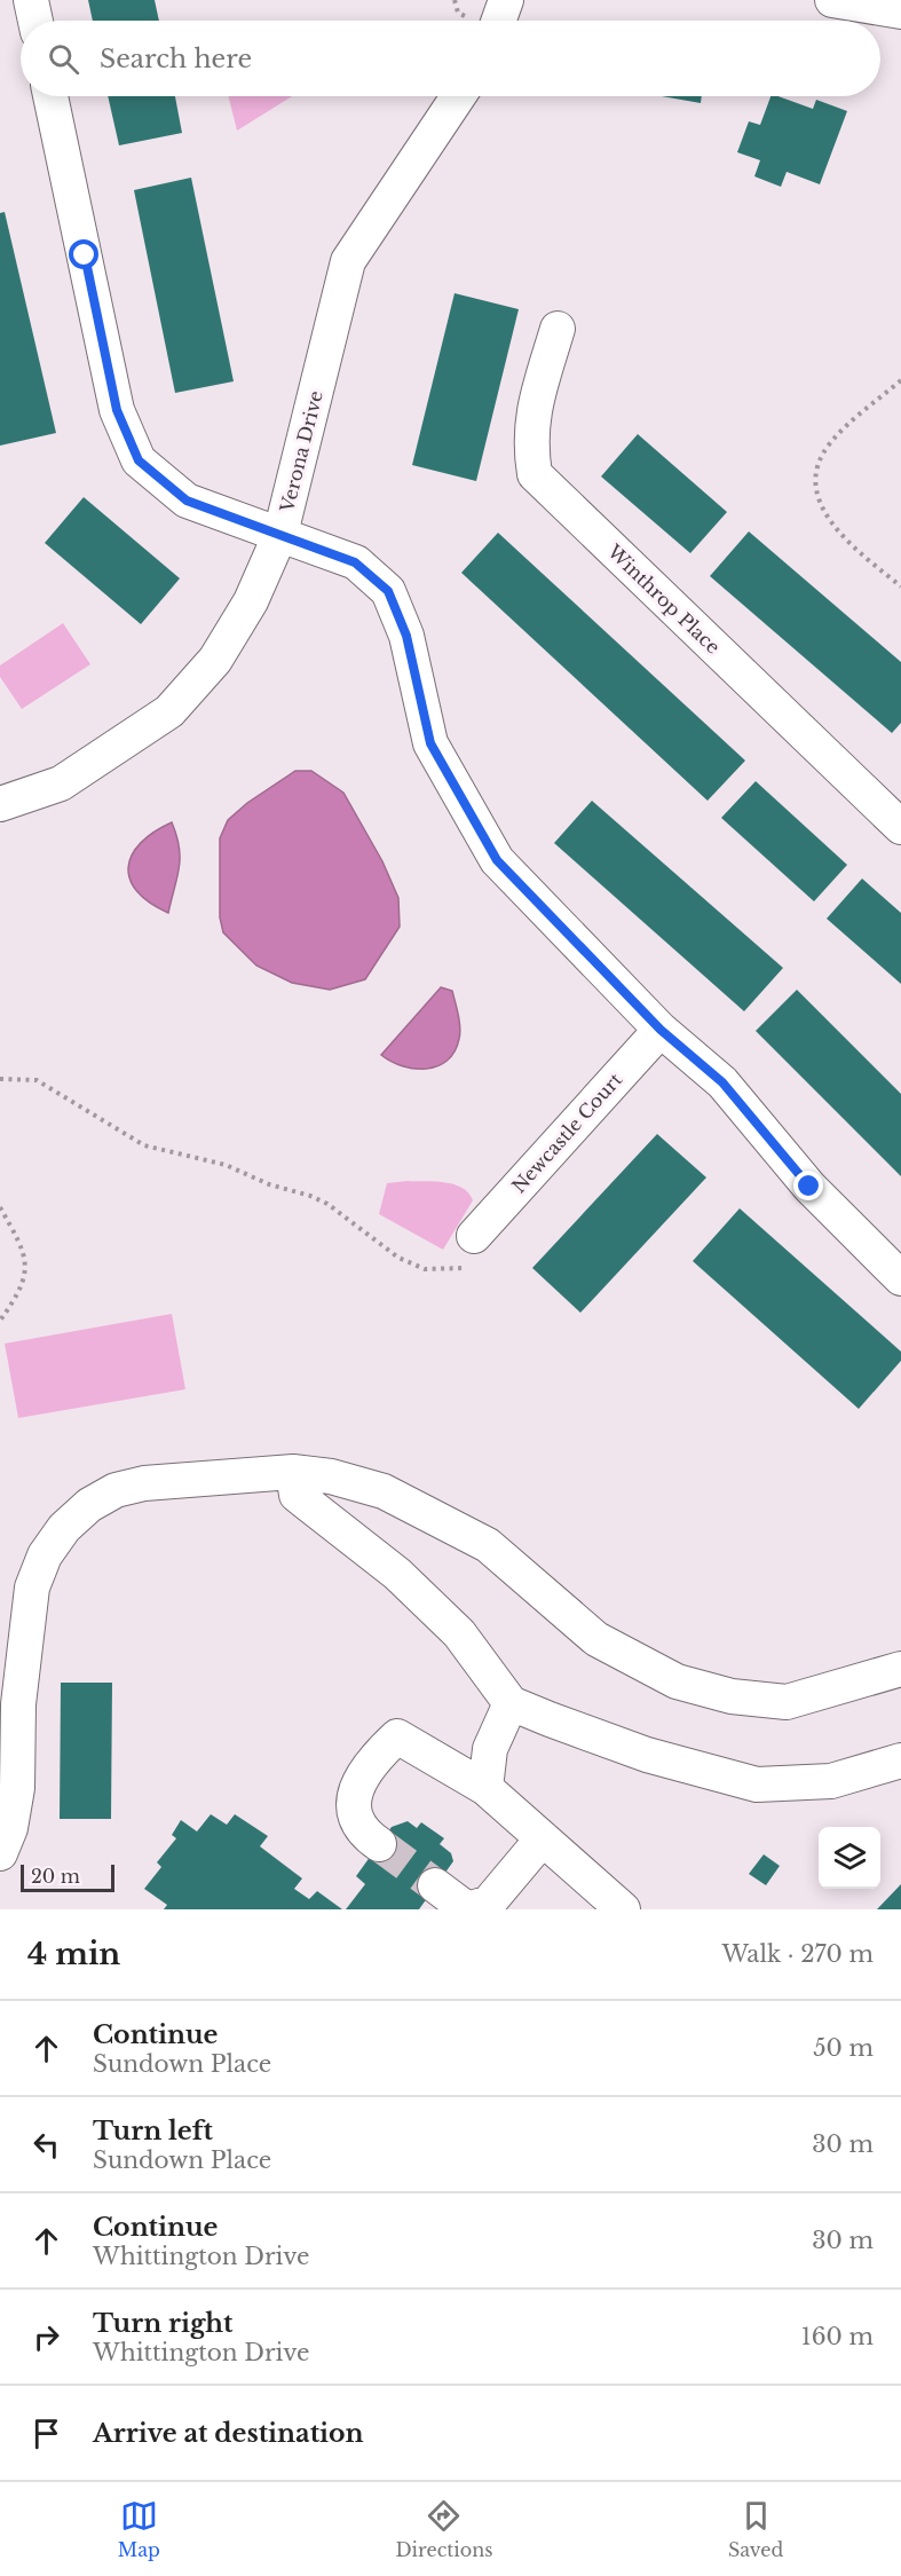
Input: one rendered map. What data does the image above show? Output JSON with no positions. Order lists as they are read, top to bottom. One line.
{"streets":{"street":["Verona Drive","Winthrop Place","Newcastle Court"]},"scale_bar":"20 m","page":{"search":"Search here","scale":"20 m","heading":["4 min","Walk · 270 m"],"list":[["Continue","Sundown Place","50 m"],["Turn left","Sundown Place","30 m"],["Continue","Whittington Drive","30 m"],["Turn right","Whittington Drive","160 m"],"Arrive at destination"],"nav":["Map","Directions","Saved"]}}
